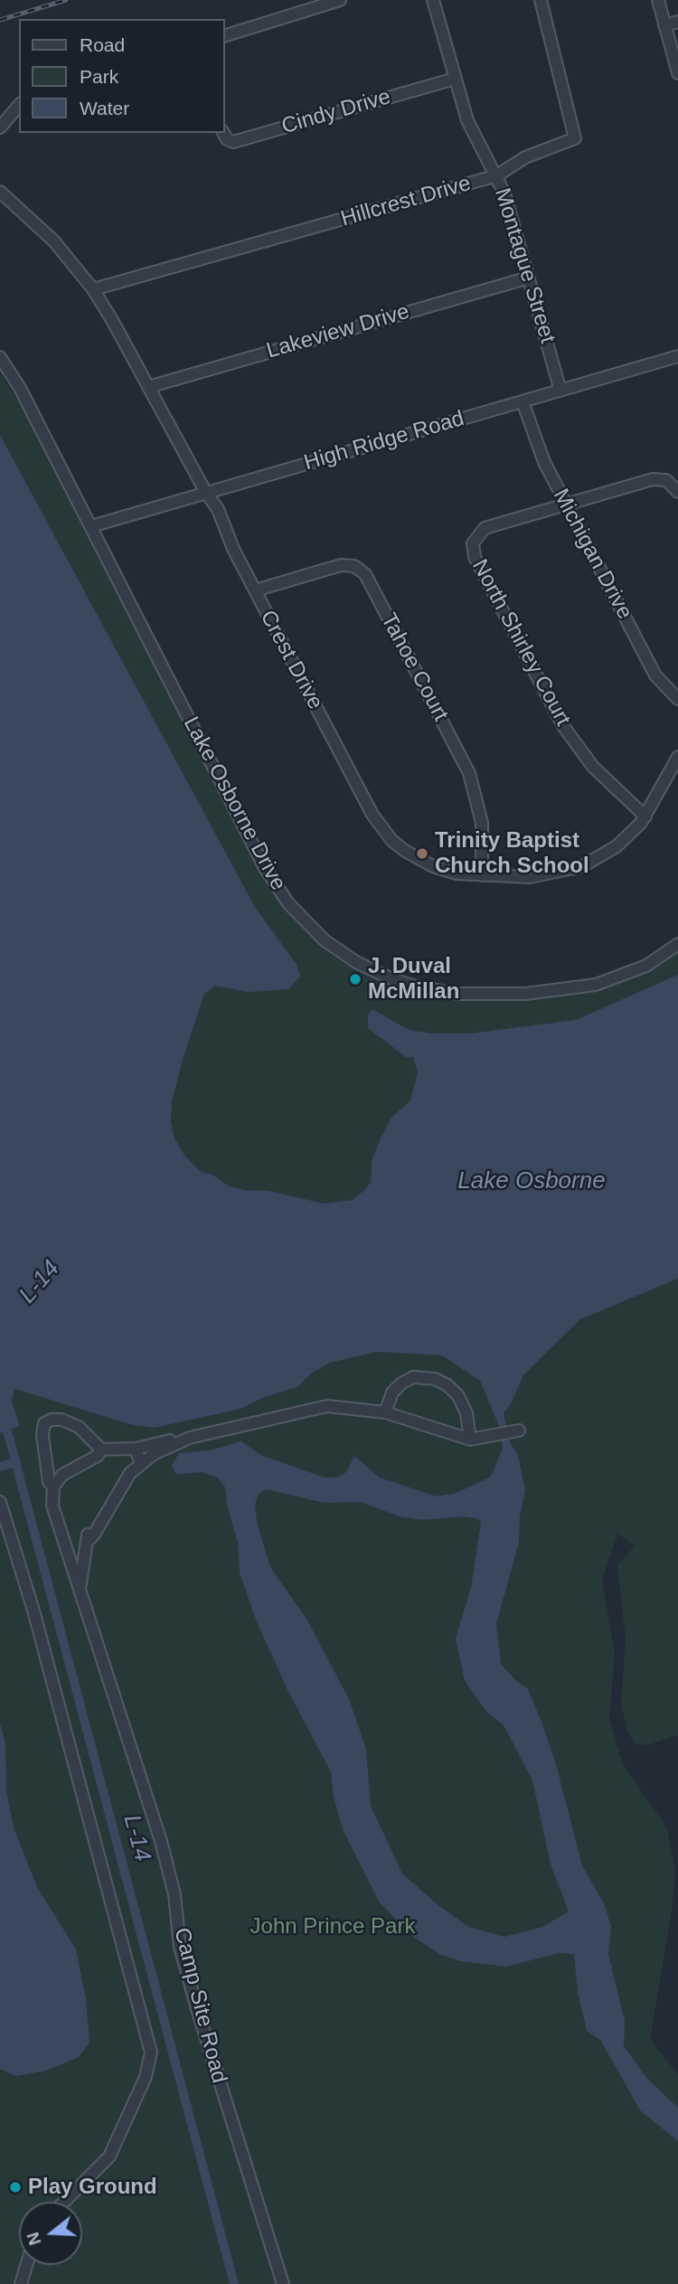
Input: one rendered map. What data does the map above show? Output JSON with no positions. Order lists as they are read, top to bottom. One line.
{"streets":{"street":["Cindy Drive","Hillcrest Drive","Montague Street","Lakeview Drive","High Ridge Road","Michigan Drive","North Shirley Court","Crest Drive","Tahoe Court","Lake Osborne Drive","Camp Site Road"]},"crossings":[["Cindy Drive","Montague Street"],["Hillcrest Drive","Montague Street"],["Hillcrest Drive","Crest Drive"],["Montague Street","Lakeview Drive"],["Montague Street","High Ridge Road"],["Lakeview Drive","Crest Drive"],["High Ridge Road","Michigan Drive"],["High Ridge Road","Crest Drive"],["High Ridge Road","Lake Osborne Drive"],["Michigan Drive","North Shirley Court"],["North Shirley Court","Crest Drive"],["Crest Drive","Tahoe Court"]],"water":["Lake Osborne","L-14"],"parks":["John Prince Park"],"places":["Trinity Baptist Church School","J. Duval McMillan","Play Ground"],"legend":["Road","Park","Water"],"north":"left"}
